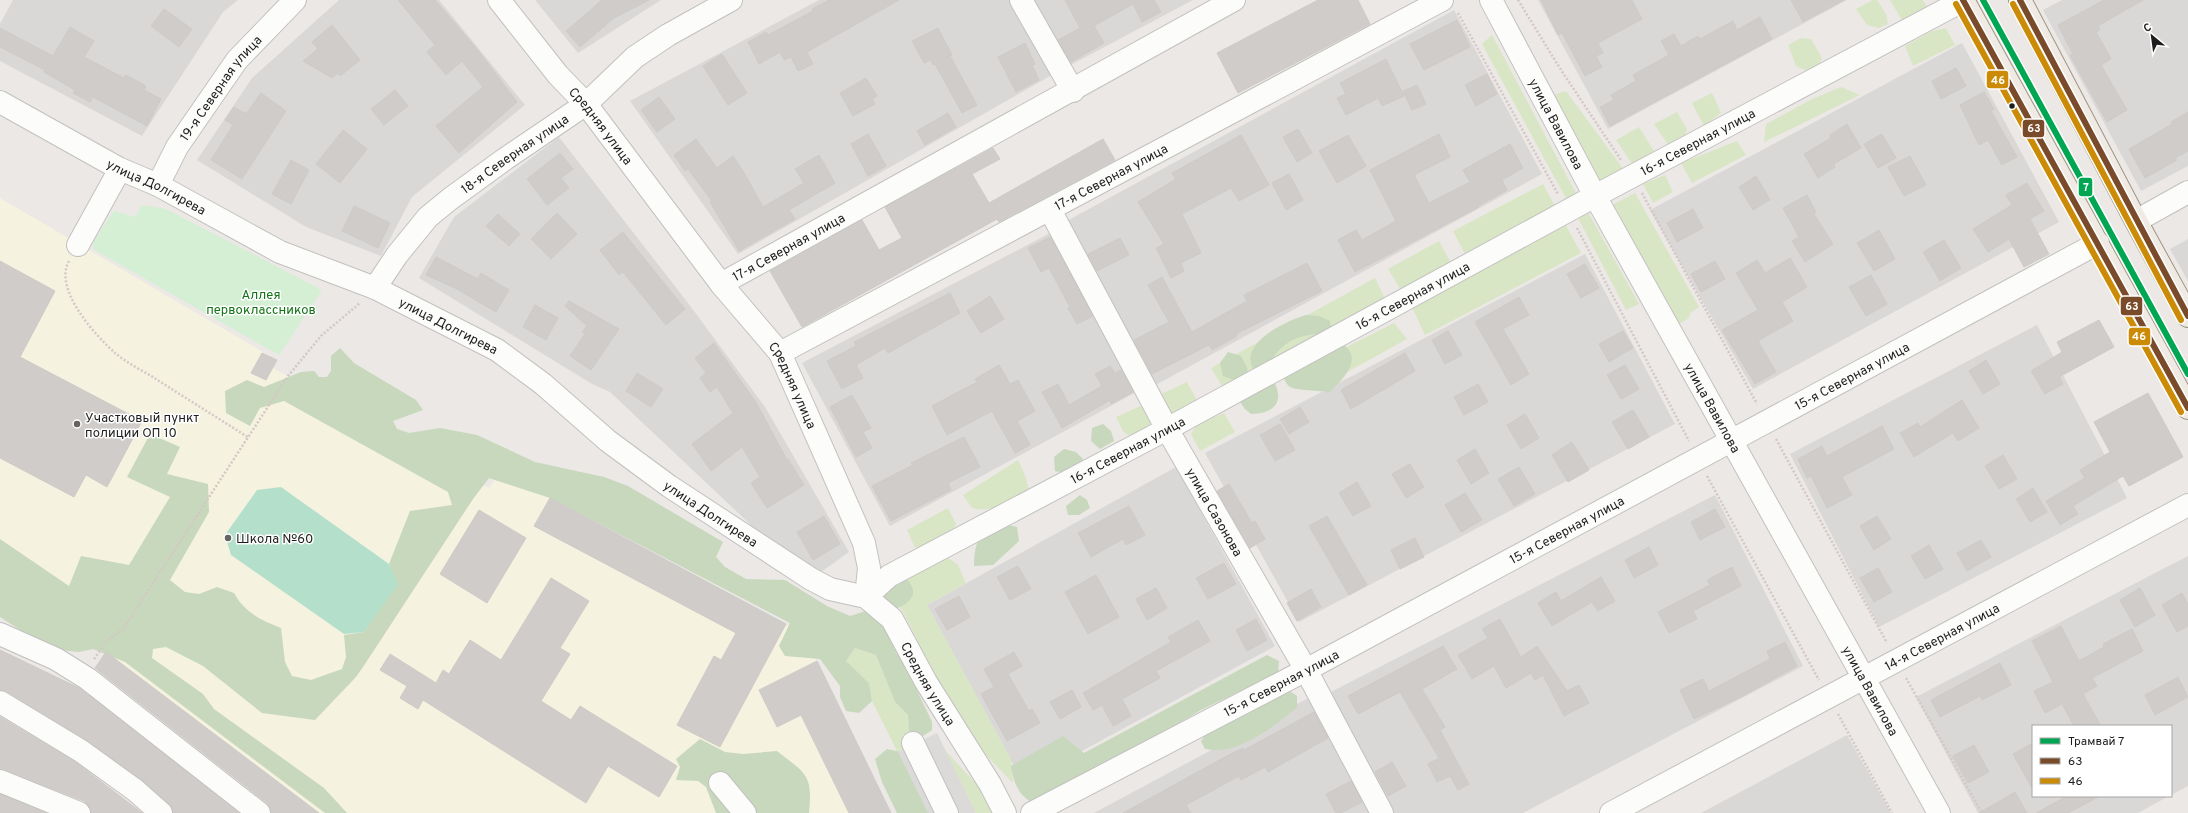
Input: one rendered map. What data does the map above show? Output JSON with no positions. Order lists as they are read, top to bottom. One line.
{"streets":{"street":["19-я Северная улица","улица Вавилова","Средняя улица","16-я Северная улица","18-я Северная улица","17-я Северная улица","улица Долгирева","15-я Северная улица","улица Сазонова","14-я Северная улица"]},"crossings":[["19-я Северная улица","улица Долгирева"],["улица Вавилова","16-я Северная улица"],["улица Вавилова","15-я Северная улица"],["улица Вавилова","14-я Северная улица"],["Средняя улица","16-я Северная улица"],["Средняя улица","18-я Северная улица"],["Средняя улица","17-я Северная улица"],["Средняя улица","улица Долгирева"],["16-я Северная улица","улица Долгирева"],["16-я Северная улица","улица Сазонова"],["18-я Северная улица","улица Долгирева"],["17-я Северная улица","улица Сазонова"],["15-я Северная улица","улица Сазонова"]],"parks":["Аллея первоклассников"],"places":["Участковый пункт полиции ОП 10","Школа №60"],"lines":["tram line 7","transit line 63","transit line 46"],"legend":["Трамвай 7","63","46"],"north":"top left"}
